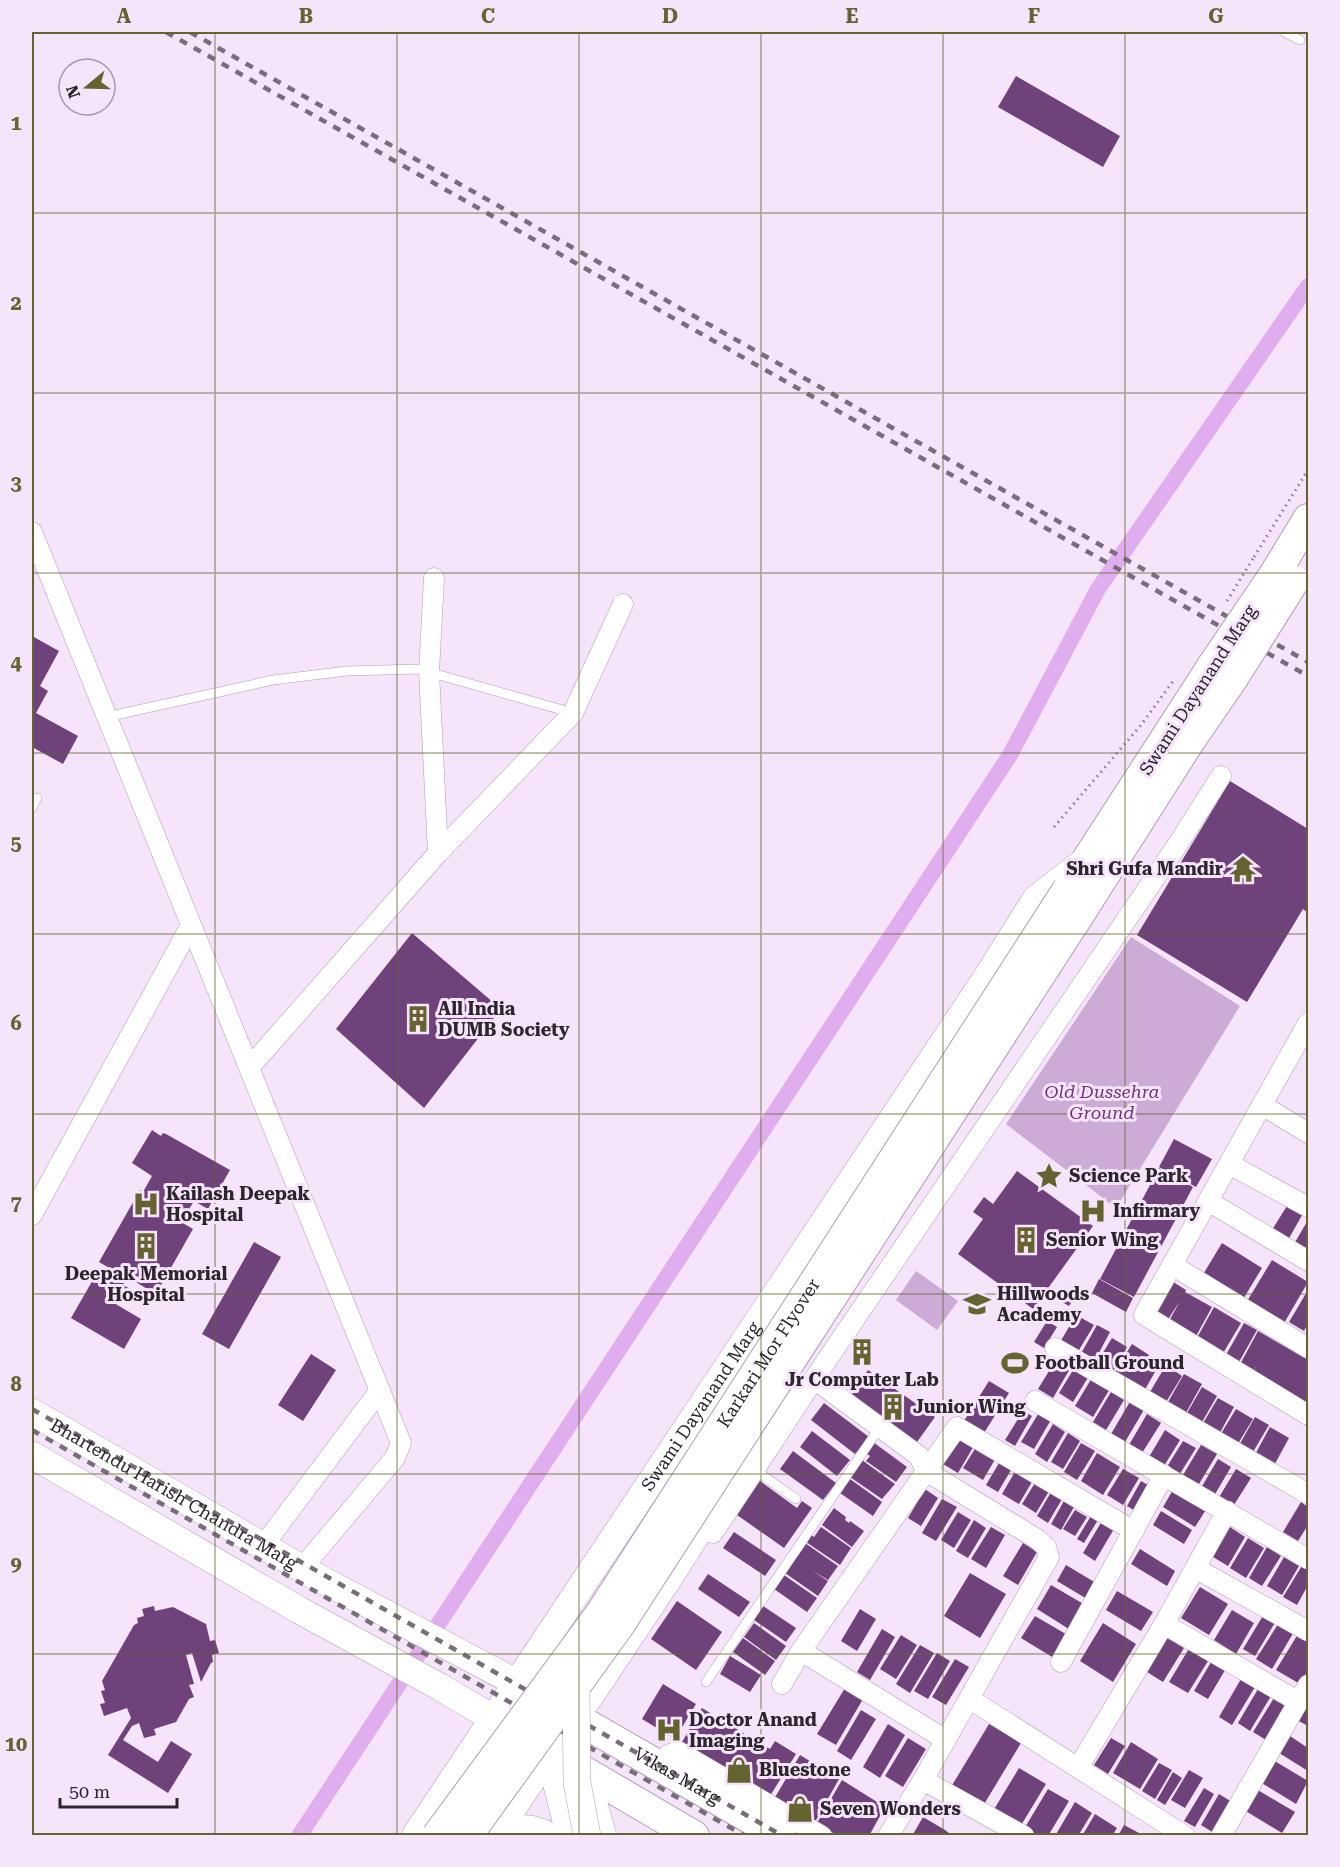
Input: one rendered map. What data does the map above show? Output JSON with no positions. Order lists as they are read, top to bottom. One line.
{"streets":{"main road":["Swami Dayanand Marg","Karkari Mor Flyover","Bhartendu Harish Chandra Marg","Vikas Marg"]},"crossings":[["Swami Dayanand Marg","Karkari Mor Flyover"],["Swami Dayanand Marg","Bhartendu Harish Chandra Marg"]],"parks":["Old Dussehra Ground"],"places":{"temple":["Shri Gufa Mandir"],"building":["All India DUMB Society","Senior Wing","Deepak Memorial Hospital","Jr Computer Lab","Junior Wing"],"place":["Science Park"],"hospital":["Kailash Deepak Hospital","Infirmary","Doctor Anand Imaging"],"school or university":["Hillwoods Academy"],"sports":["Football Ground"],"shop":["Bluestone","Seven Wonders"]},"scale_bar":"50 m","north":"left","grid":{"columns":["A","B","C","D","E","F","G"],"rows":["1","2","3","4","5","6","7","8","9","10"]}}
